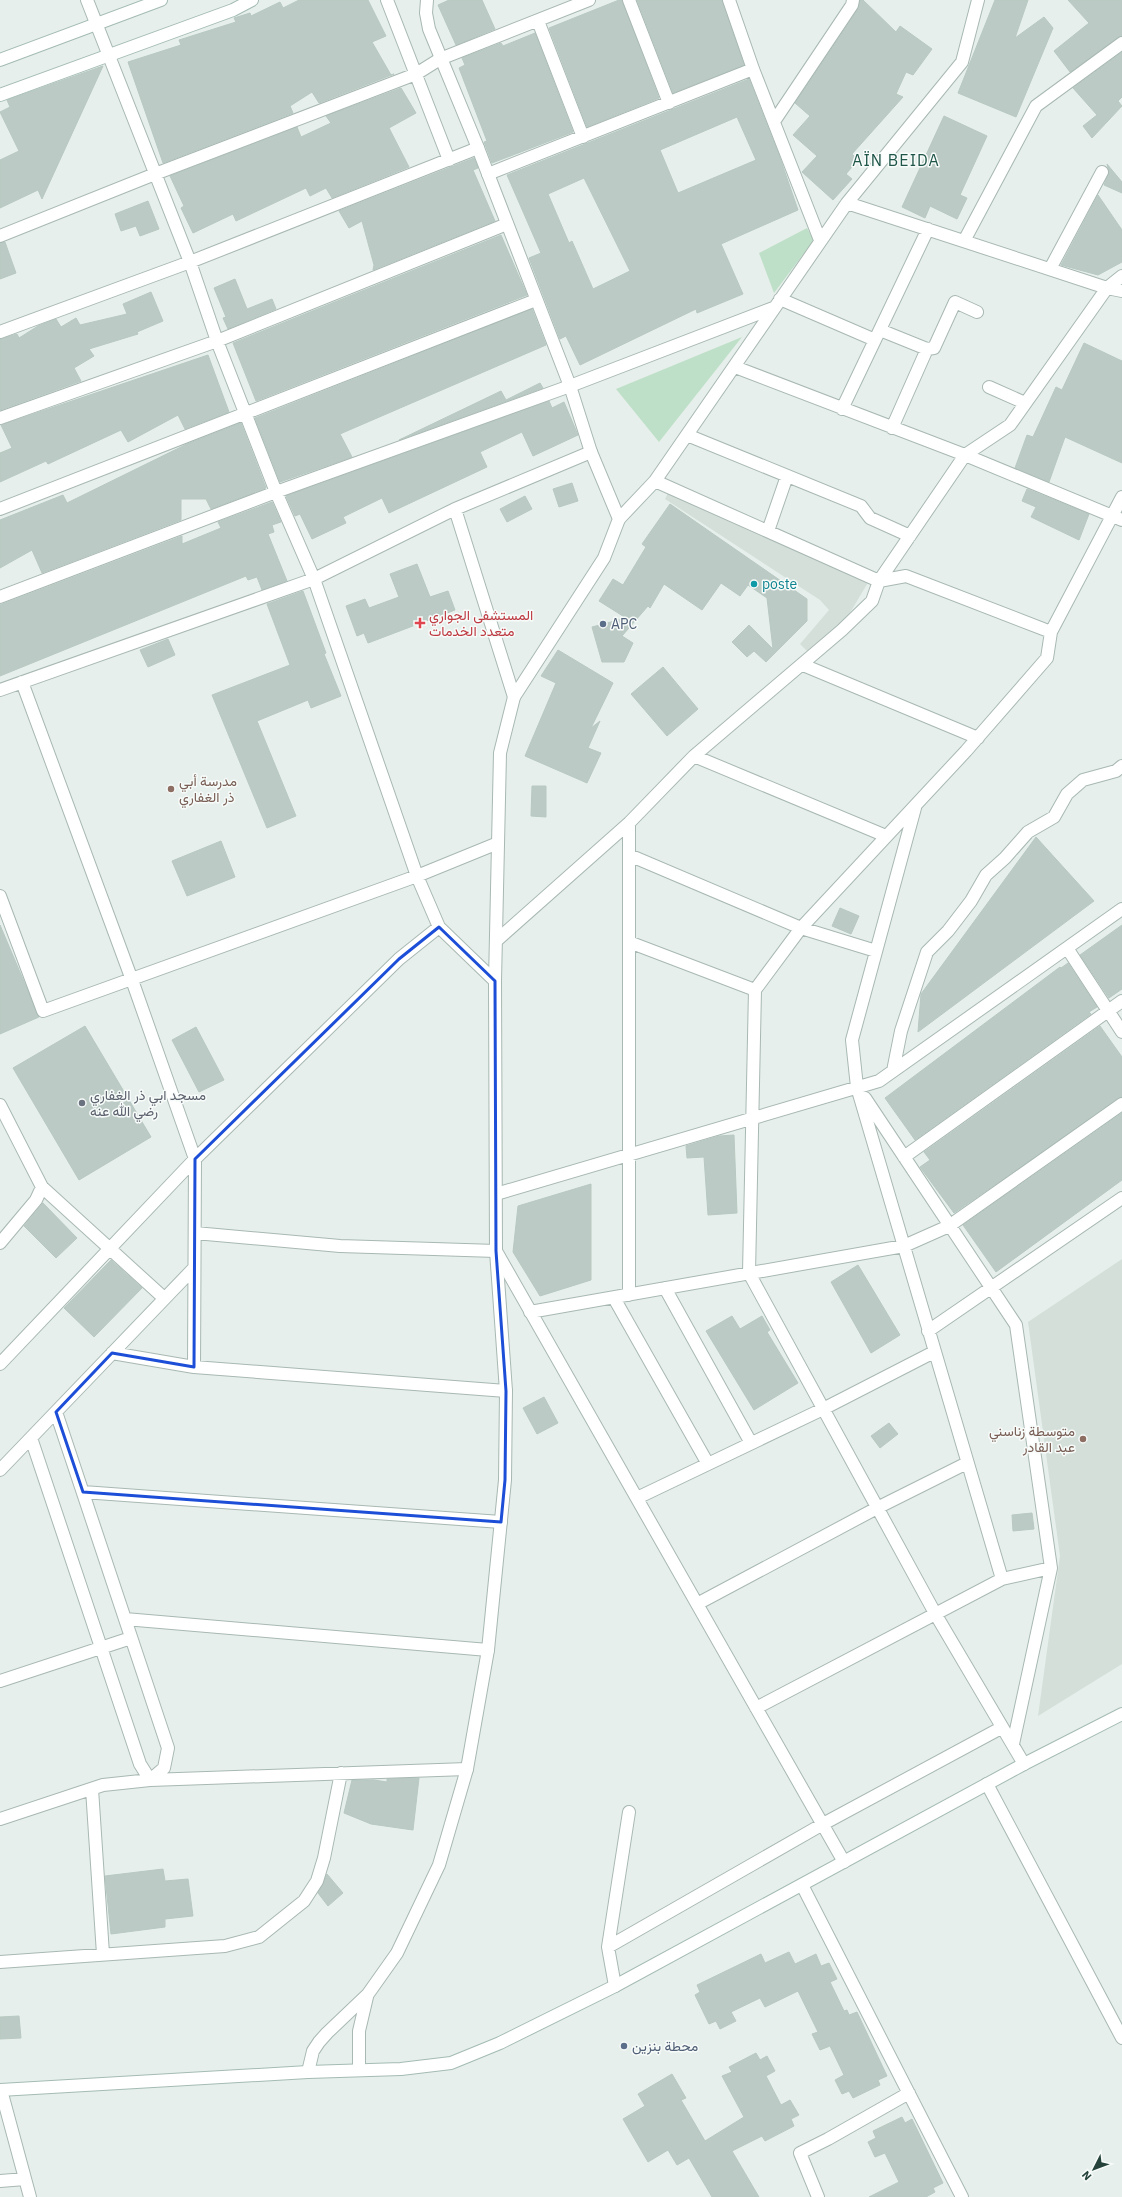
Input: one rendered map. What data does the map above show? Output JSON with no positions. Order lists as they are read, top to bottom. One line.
{"districts":["AÏN BEIDA"],"places":{"other":["poste","APC","مدرسة أبي ذر الغفاري","مسجد ابي ذر الغفاري رضي الله عنه","متوسطة زناسني عبد القادر","محطة بنزين"],"health":["المستشفى الجواري متعدد الخدمات"]},"north":"bottom left"}
